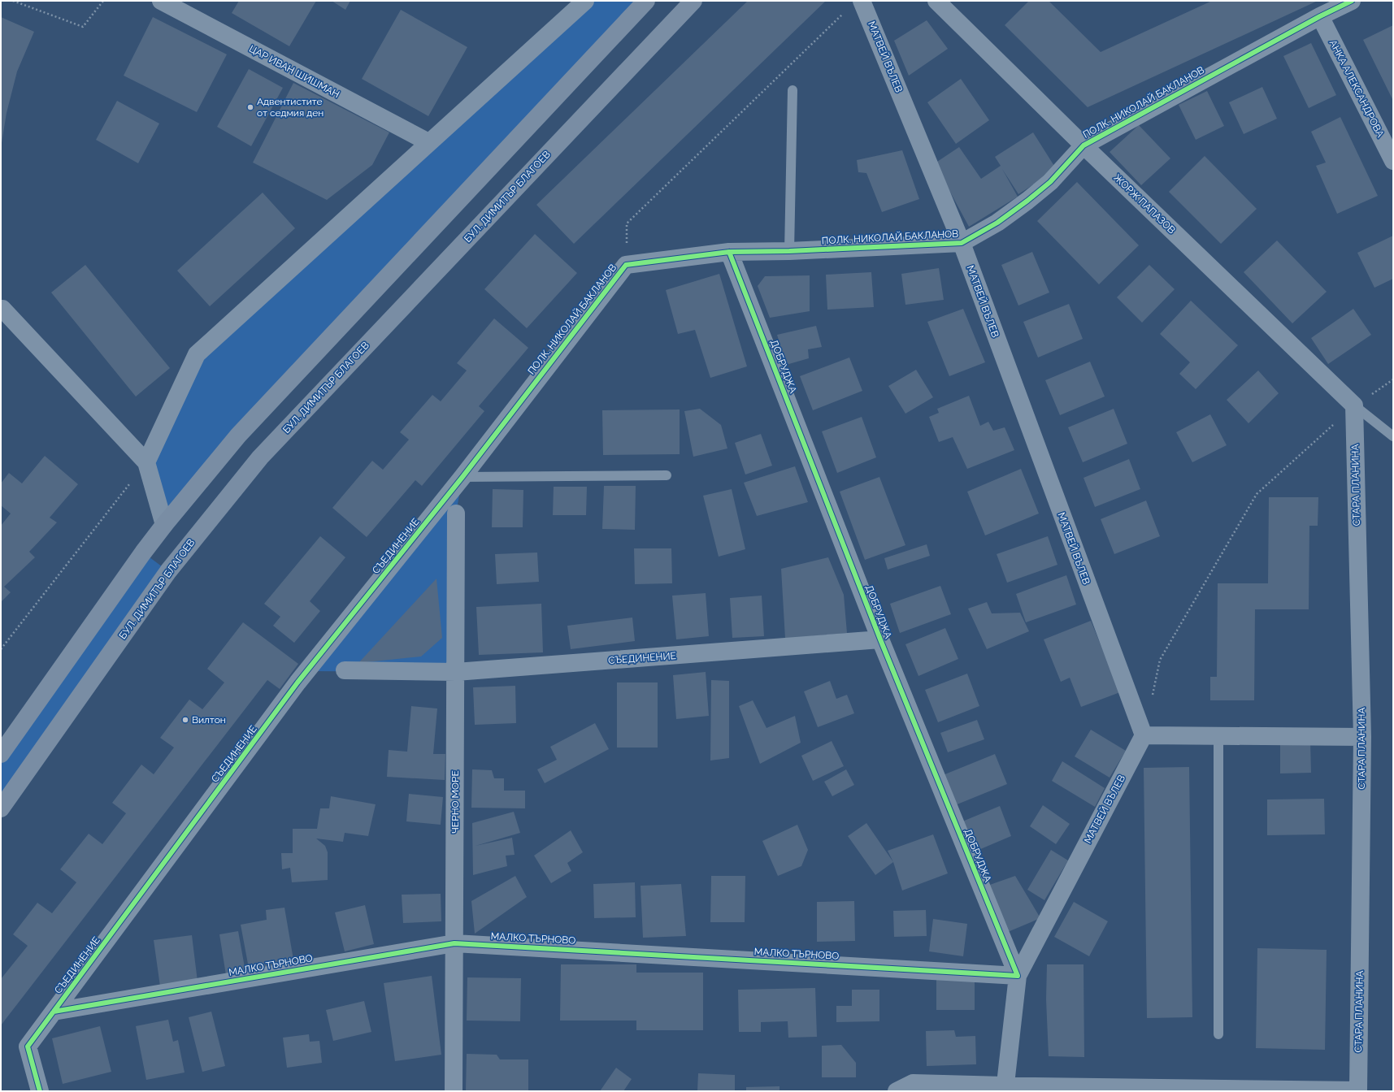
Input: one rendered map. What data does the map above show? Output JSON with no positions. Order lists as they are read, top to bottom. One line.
{"streets":{"main road":["БУЛ. ДИМИТЪР БЛАГОЕВ"],"street":["МАТВЕЙ ВЪЛЕВ","ЦАР ИВАН ШИШМАН","АНКА АЛЕКСАНДРОВА","ПОЛК. НИКОЛАЙ БАКЛАНОВ","ЖОРЖ ПАПАЗОВ","ДОБРУДЖА","СТАРА ПЛАНИНА","СЪЕДИНЕНИЕ","ЧЕРНО МОРЕ","МАЛКО ТЪРНОВО"]},"crossings":[["МАТВЕЙ ВЪЛЕВ","ПОЛК. НИКОЛАЙ БАКЛАНОВ"],["МАТВЕЙ ВЪЛЕВ","ДОБРУДЖА"],["МАТВЕЙ ВЪЛЕВ","МАЛКО ТЪРНОВО"],["АНКА АЛЕКСАНДРОВА","ПОЛК. НИКОЛАЙ БАКЛАНОВ"],["ПОЛК. НИКОЛАЙ БАКЛАНОВ","ЖОРЖ ПАПАЗОВ"],["ПОЛК. НИКОЛАЙ БАКЛАНОВ","ДОБРУДЖА"],["ПОЛК. НИКОЛАЙ БАКЛАНОВ","СЪЕДИНЕНИЕ"],["ЖОРЖ ПАПАЗОВ","СТАРА ПЛАНИНА"],["ДОБРУДЖА","СЪЕДИНЕНИЕ"],["ДОБРУДЖА","МАЛКО ТЪРНОВО"],["СЪЕДИНЕНИЕ","ЧЕРНО МОРЕ"],["СЪЕДИНЕНИЕ","МАЛКО ТЪРНОВО"],["ЧЕРНО МОРЕ","МАЛКО ТЪРНОВО"]],"places":["Адвентистите от седмия ден","Вилтон"]}
